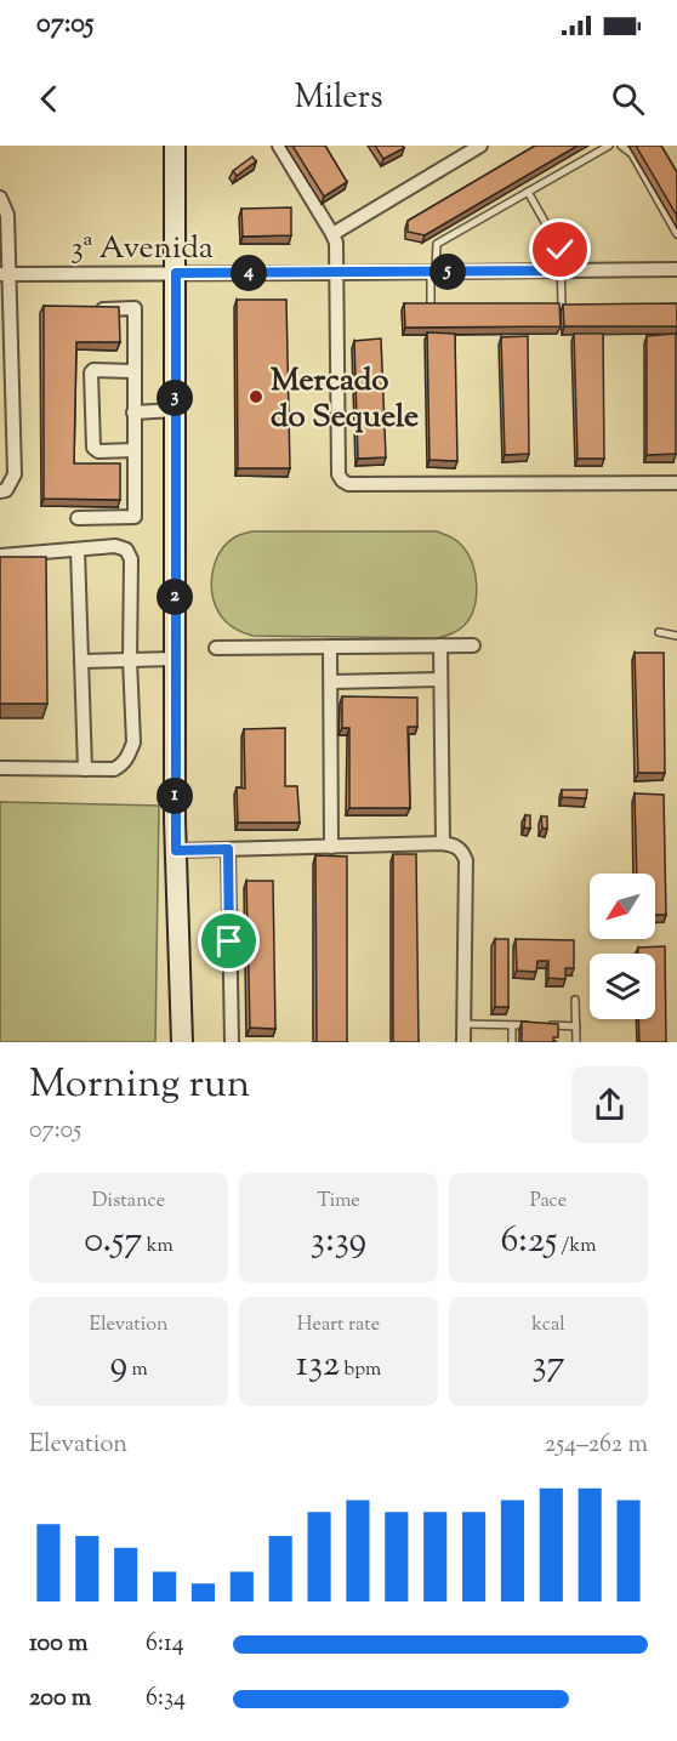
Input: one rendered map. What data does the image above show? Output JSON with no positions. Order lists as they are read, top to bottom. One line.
{"streets":{"street":["3ª Avenida"]},"places":["Mercado do Sequele"],"north":"bottom left","page":{"status":"07:05","header":"Milers","pins":["5","4","3","2","1"],"heading":["Morning run","07:05"],"stats":[["Distance","0.57 km"],["Time","3:39"],["Pace","6:25 /km"],["Elevation","9 m"],["Heart rate","132 bpm"],["kcal","37"]],"chart":["Elevation","254–262 m"],"list":[{"name":"100 m","note":"6:14"},{"name":"200 m","note":"6:34"}]}}
